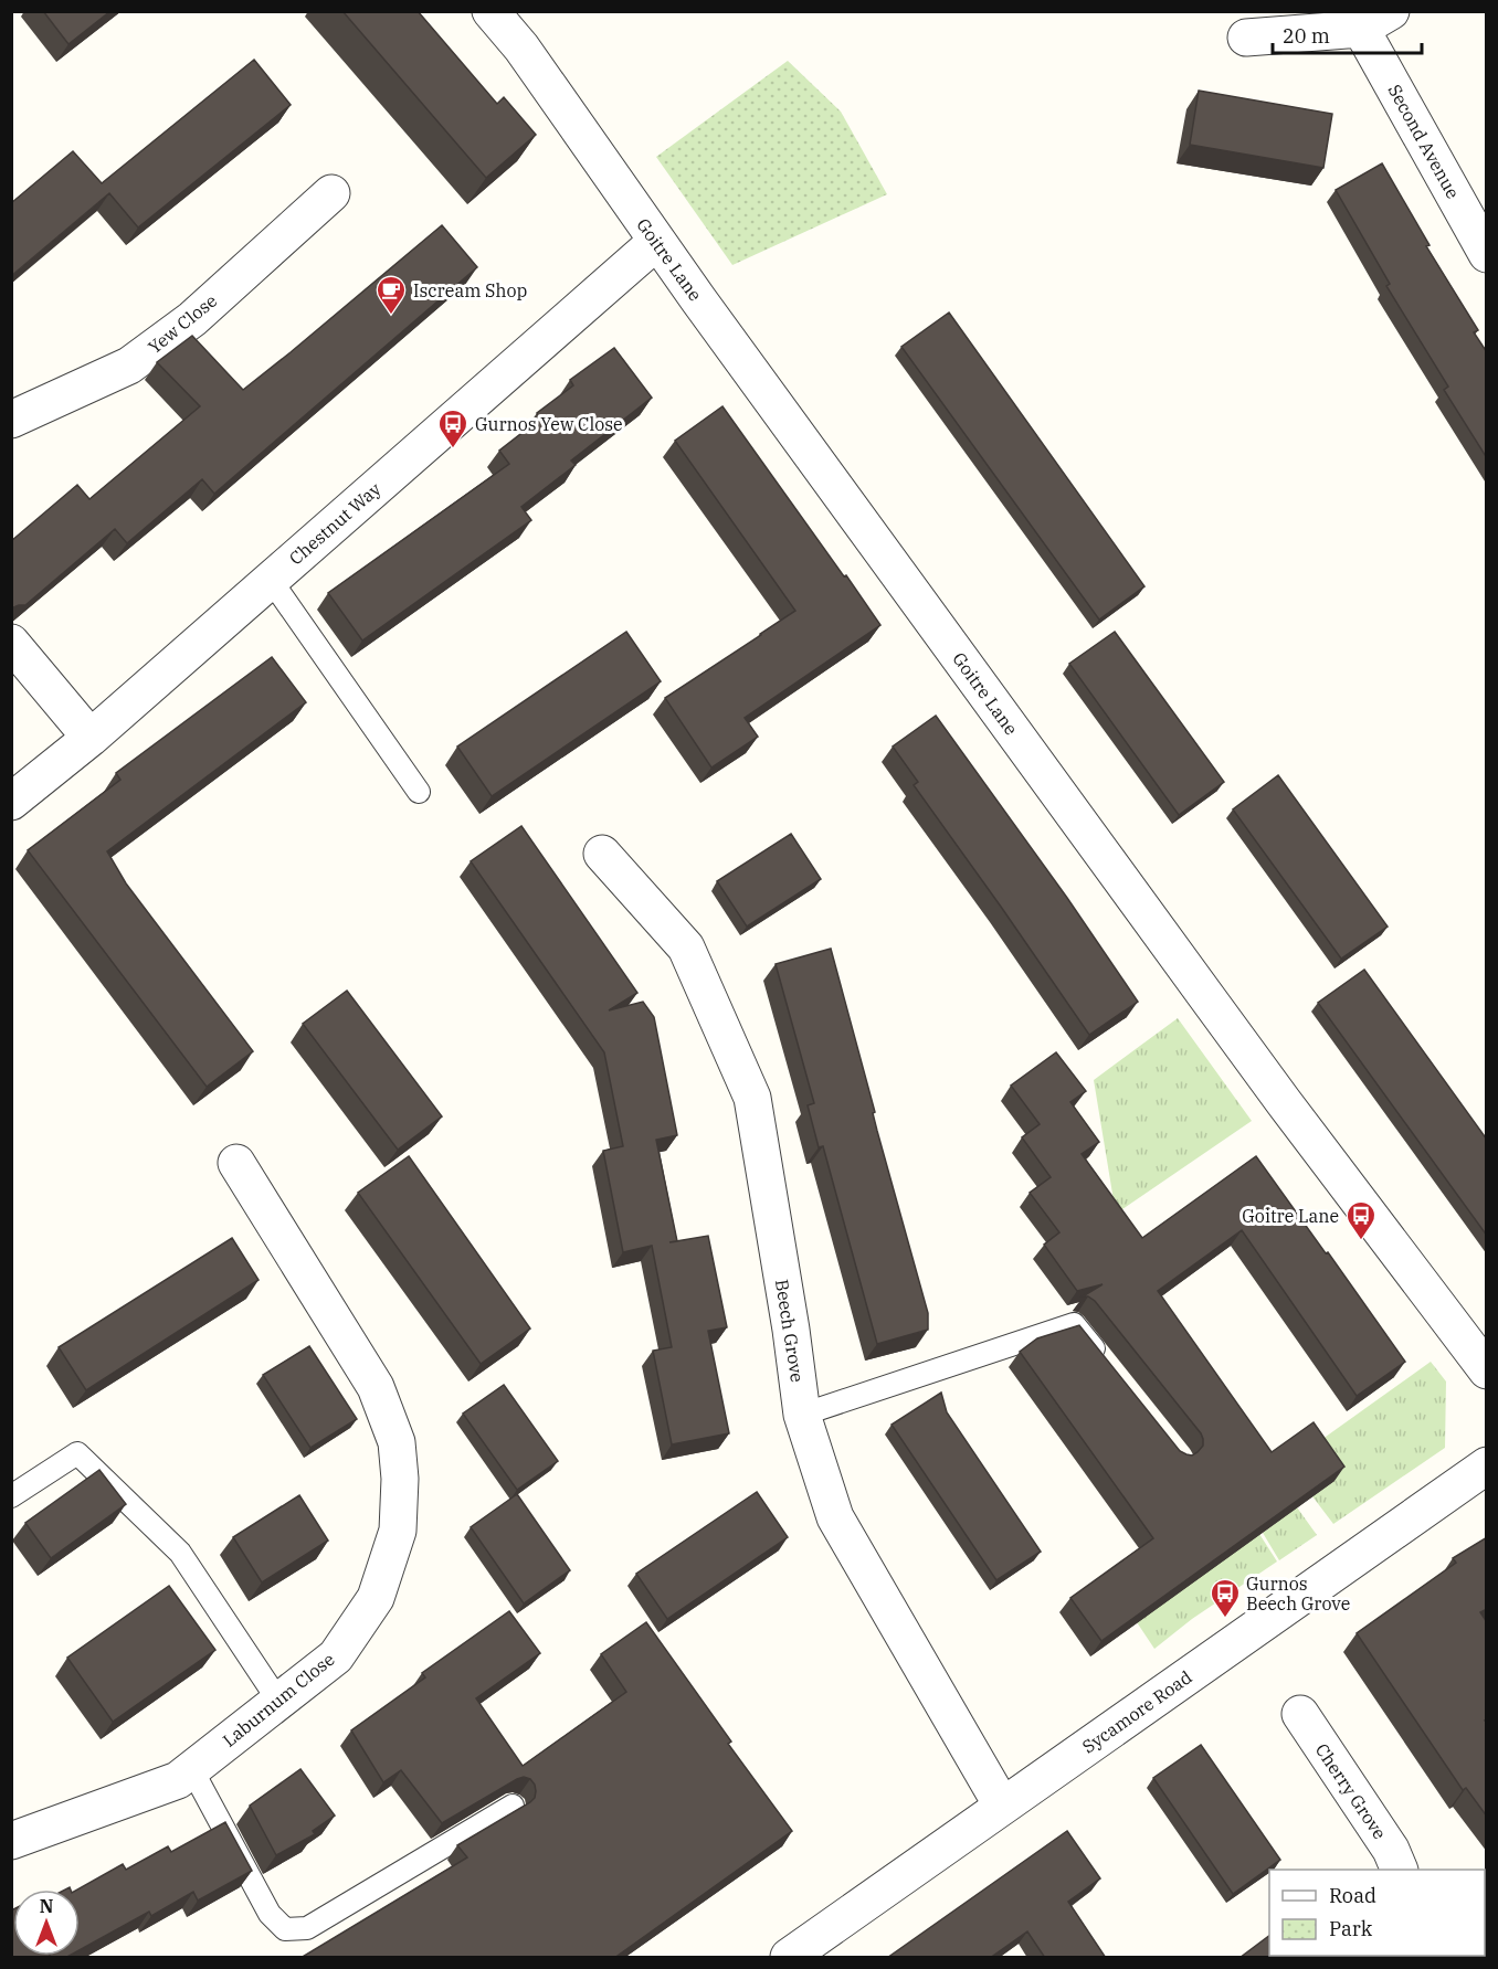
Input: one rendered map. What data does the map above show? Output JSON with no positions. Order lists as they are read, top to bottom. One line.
{"streets":{"street":["Second Avenue","Goitre Lane","Yew Close","Chestnut Way","Beech Grove","Laburnum Close","Sycamore Road","Cherry Grove"]},"crossings":[["Goitre Lane","Chestnut Way"],["Beech Grove","Sycamore Road"]],"places":{"cafe":["Iscream Shop"],"bus stop":["Gurnos Yew Close","Goitre Lane","Gurnos Beech Grove"]},"legend":["Road","Park"],"scale_bar":"20 m","north":"top"}
